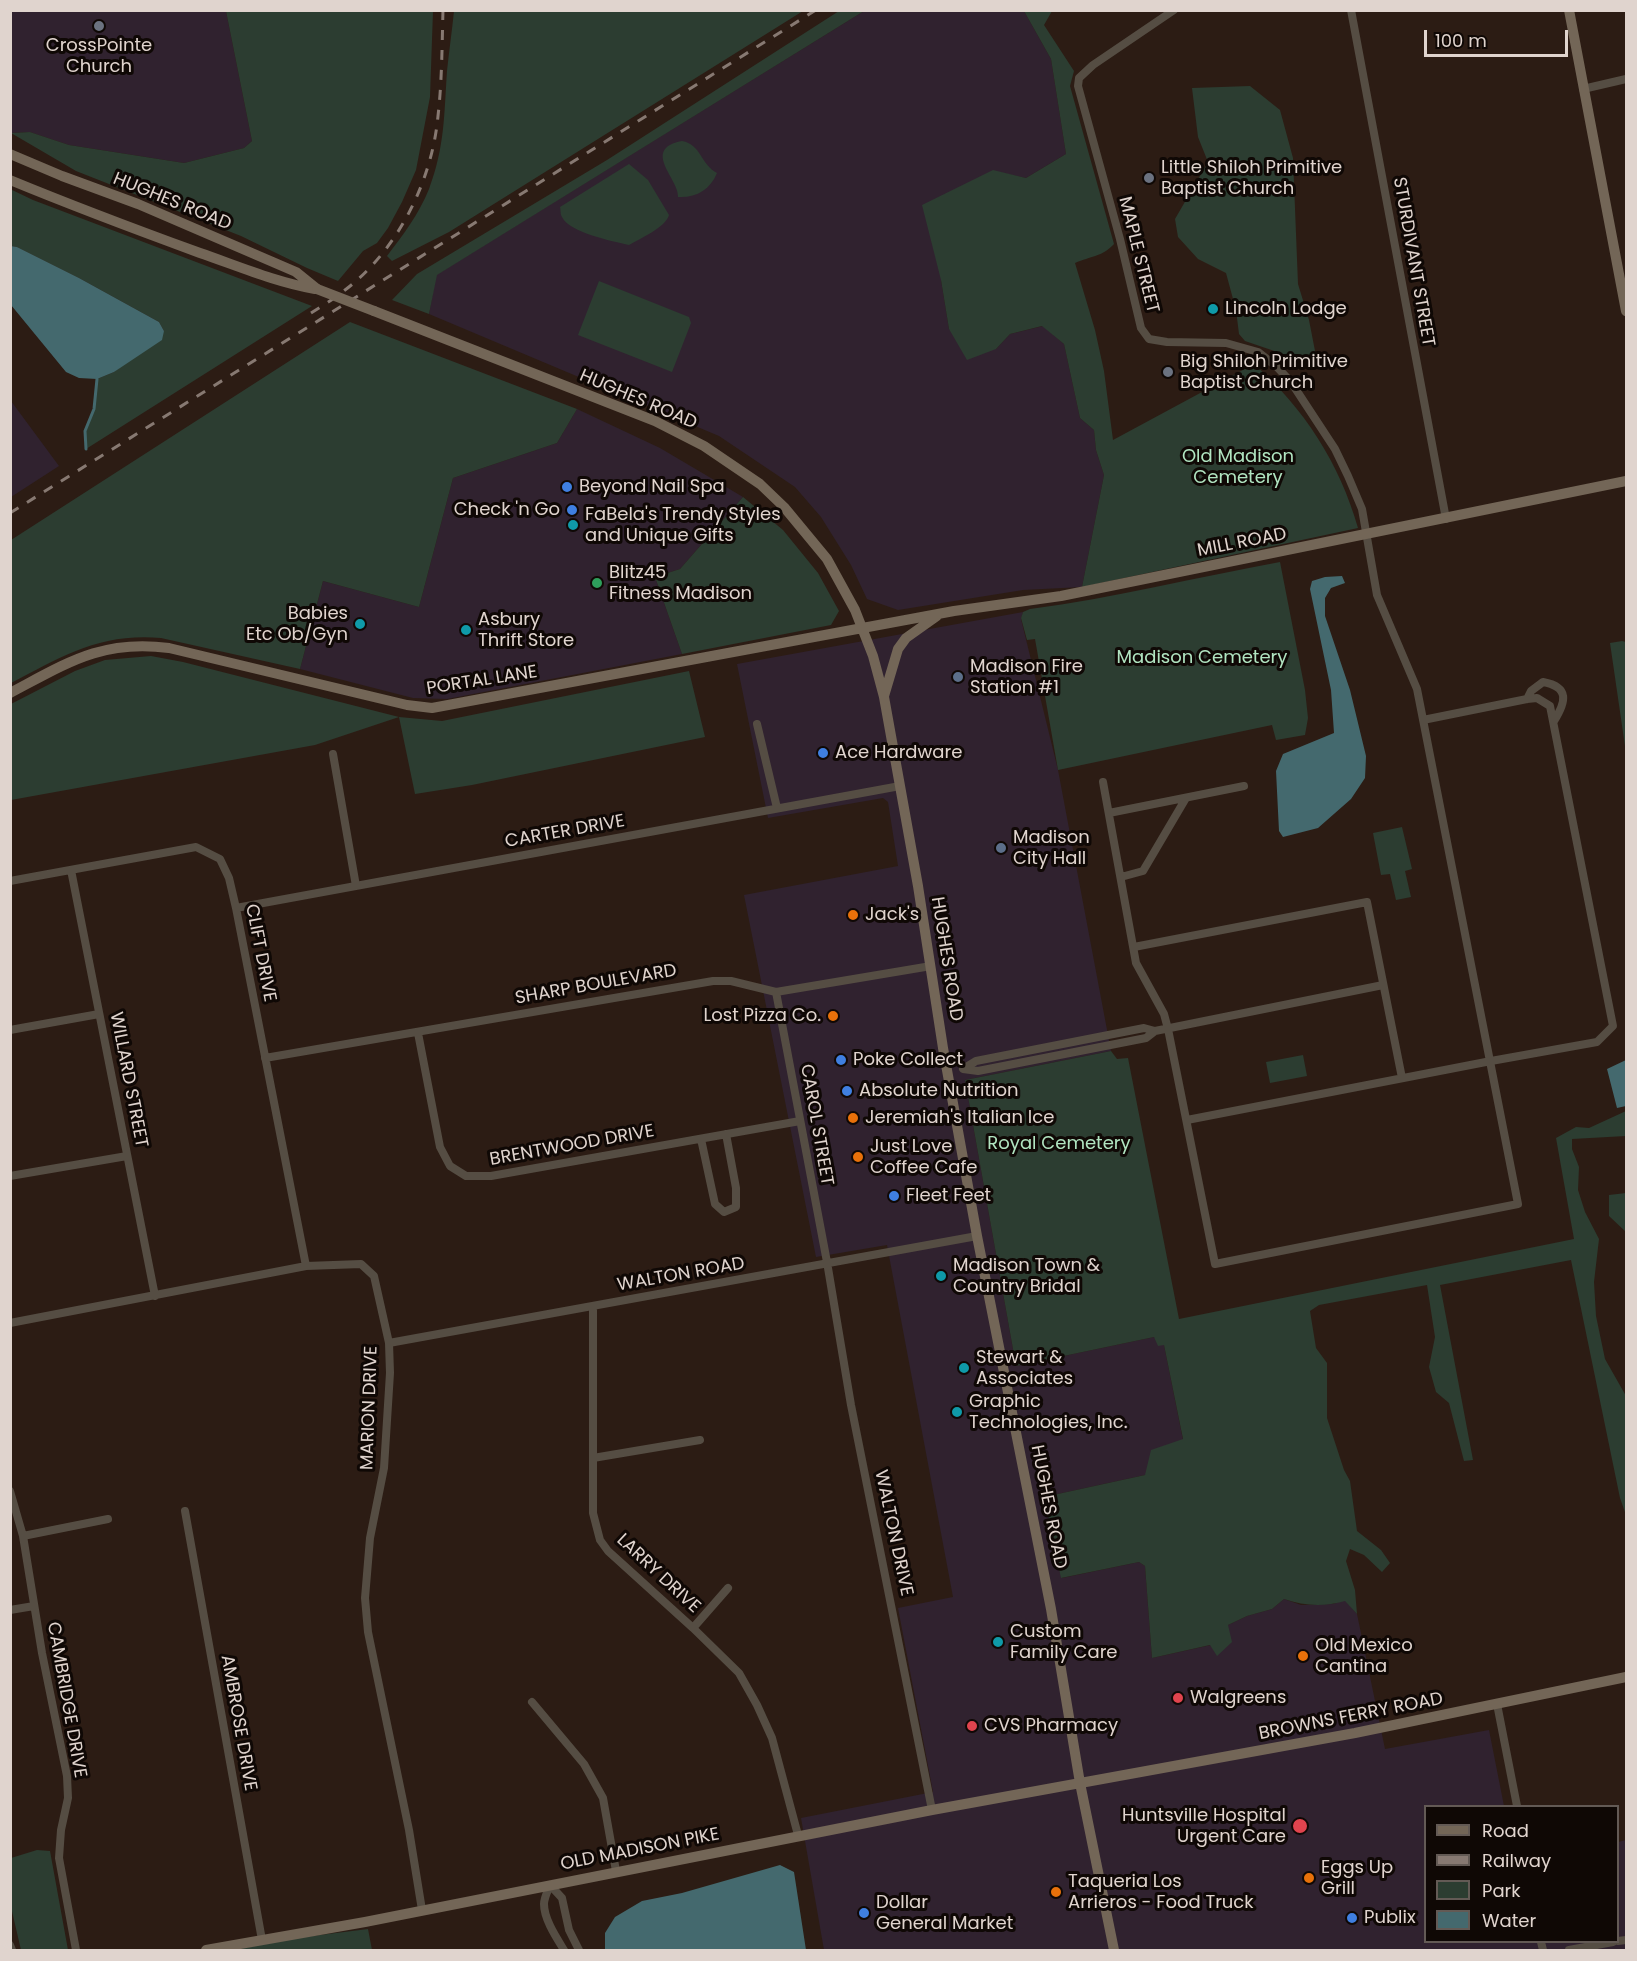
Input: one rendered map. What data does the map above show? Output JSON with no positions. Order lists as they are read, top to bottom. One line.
{"streets":{"main road":["HUGHES ROAD","MILL ROAD","PORTAL LANE","BROWNS FERRY ROAD","OLD MADISON PIKE"],"street":["MAPLE STREET","STURDIVANT STREET","CARTER DRIVE","CLIFT DRIVE","SHARP BOULEVARD","WILLARD STREET","CAROL STREET","BRENTWOOD DRIVE","WALTON ROAD","MARION DRIVE","WALTON DRIVE","LARRY DRIVE","CAMBRIDGE DRIVE","AMBROSE DRIVE"]},"crossings":[["HUGHES ROAD","MILL ROAD"],["HUGHES ROAD","PORTAL LANE"],["HUGHES ROAD","CARTER DRIVE"],["HUGHES ROAD","SHARP BOULEVARD"],["HUGHES ROAD","WALTON ROAD"],["HUGHES ROAD","BROWNS FERRY ROAD"],["HUGHES ROAD","OLD MADISON PIKE"],["MAPLE STREET","MILL ROAD"],["STURDIVANT STREET","MILL ROAD"],["MILL ROAD","PORTAL LANE"],["CARTER DRIVE","CLIFT DRIVE"],["CLIFT DRIVE","SHARP BOULEVARD"],["CLIFT DRIVE","WILLARD STREET"],["CLIFT DRIVE","MARION DRIVE"],["SHARP BOULEVARD","CAROL STREET"],["SHARP BOULEVARD","BRENTWOOD DRIVE"],["WILLARD STREET","MARION DRIVE"],["CAROL STREET","BRENTWOOD DRIVE"],["CAROL STREET","WALTON ROAD"],["CAROL STREET","WALTON DRIVE"],["WALTON ROAD","MARION DRIVE"],["WALTON ROAD","WALTON DRIVE"],["WALTON ROAD","LARRY DRIVE"],["MARION DRIVE","OLD MADISON PIKE"],["WALTON DRIVE","OLD MADISON PIKE"],["LARRY DRIVE","OLD MADISON PIKE"],["BROWNS FERRY ROAD","OLD MADISON PIKE"],["AMBROSE DRIVE","OLD MADISON PIKE"]],"parks":["Old Madison Cemetery","Madison Cemetery","Royal Cemetery"],"places":["CrossPointe Church","Little Shiloh Primitive Baptist Church","Lincoln Lodge","Big Shiloh Primitive Baptist Church","Beyond Nail Spa","Check 'n Go","FaBela's Trendy Styles and Unique Gifts","Blitz45 Fitness Madison","Babies Etc Ob/Gyn","Asbury Thrift Store","Madison Fire Station #1","Ace Hardware","Madison City Hall","Jack's","Lost Pizza Co.","Poke Collect","Absolute Nutrition","Jeremiah's Italian Ice","Just Love Coffee Cafe","Fleet Feet","Madison Town & Country Bridal","Stewart & Associates","Graphic Technologies, Inc.","Custom Family Care","Old Mexico Cantina","Walgreens","CVS Pharmacy","Huntsville Hospital Urgent Care","Eggs Up Grill","Taqueria Los Arrieros - Food Truck","Dollar General Market","Publix"],"legend":["Road","Railway","Park","Water"],"scale_bar":"100 m"}
